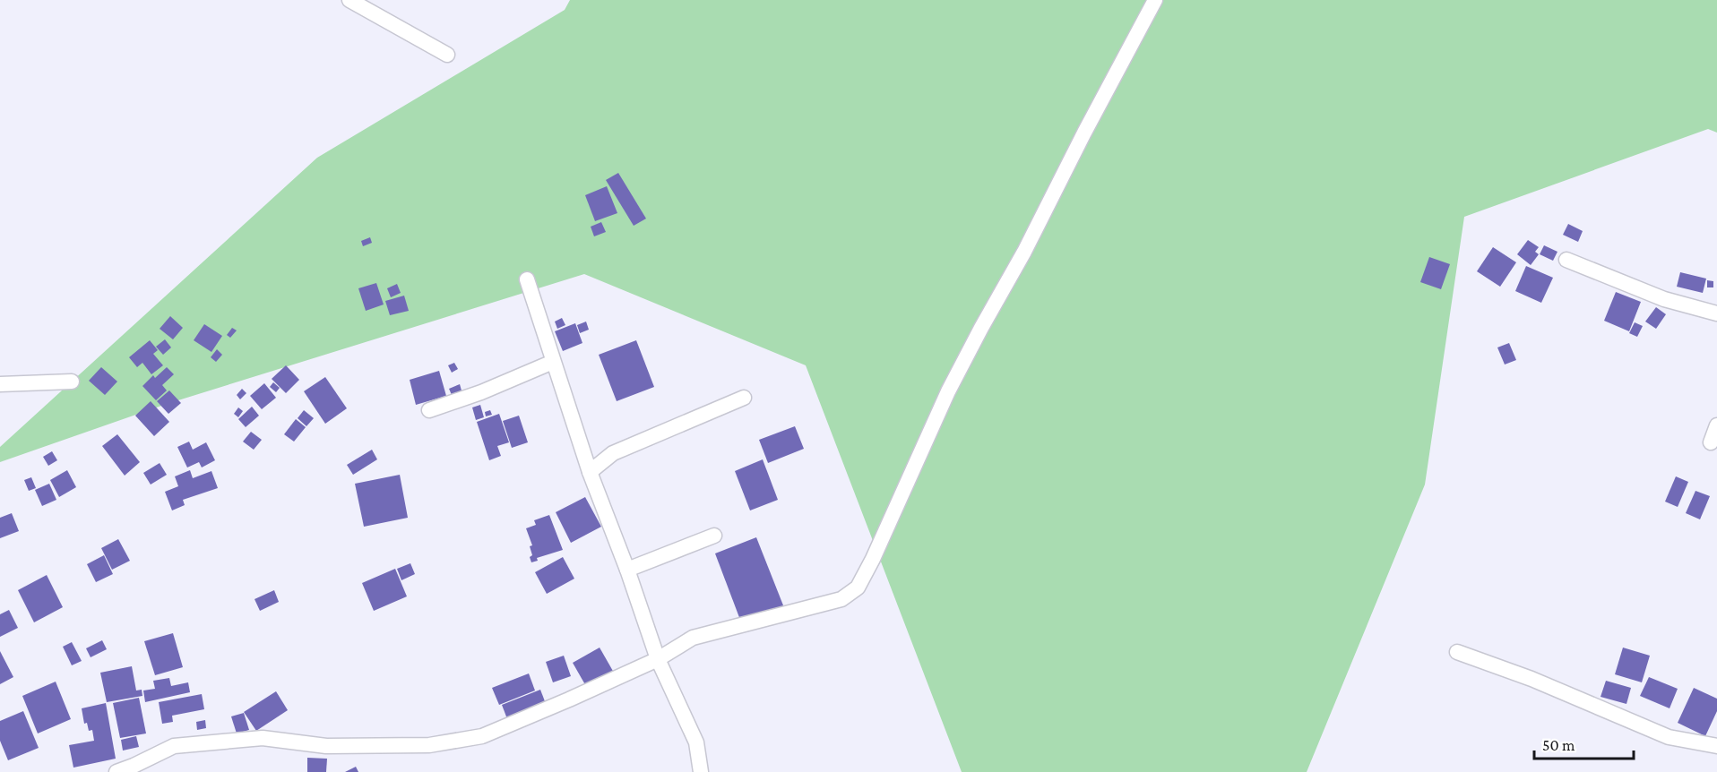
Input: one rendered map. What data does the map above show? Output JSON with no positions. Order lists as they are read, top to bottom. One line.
{"scale_bar":"50 m"}
